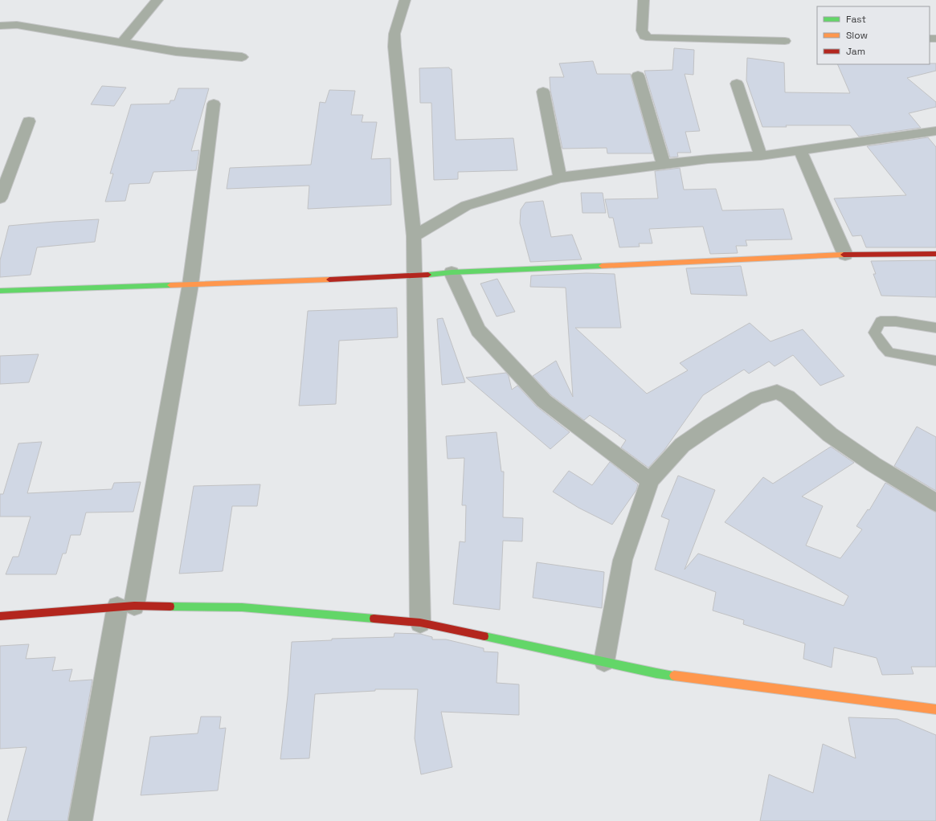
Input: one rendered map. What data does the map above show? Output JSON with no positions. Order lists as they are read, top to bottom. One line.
{"legend":["Fast","Slow","Jam"]}
